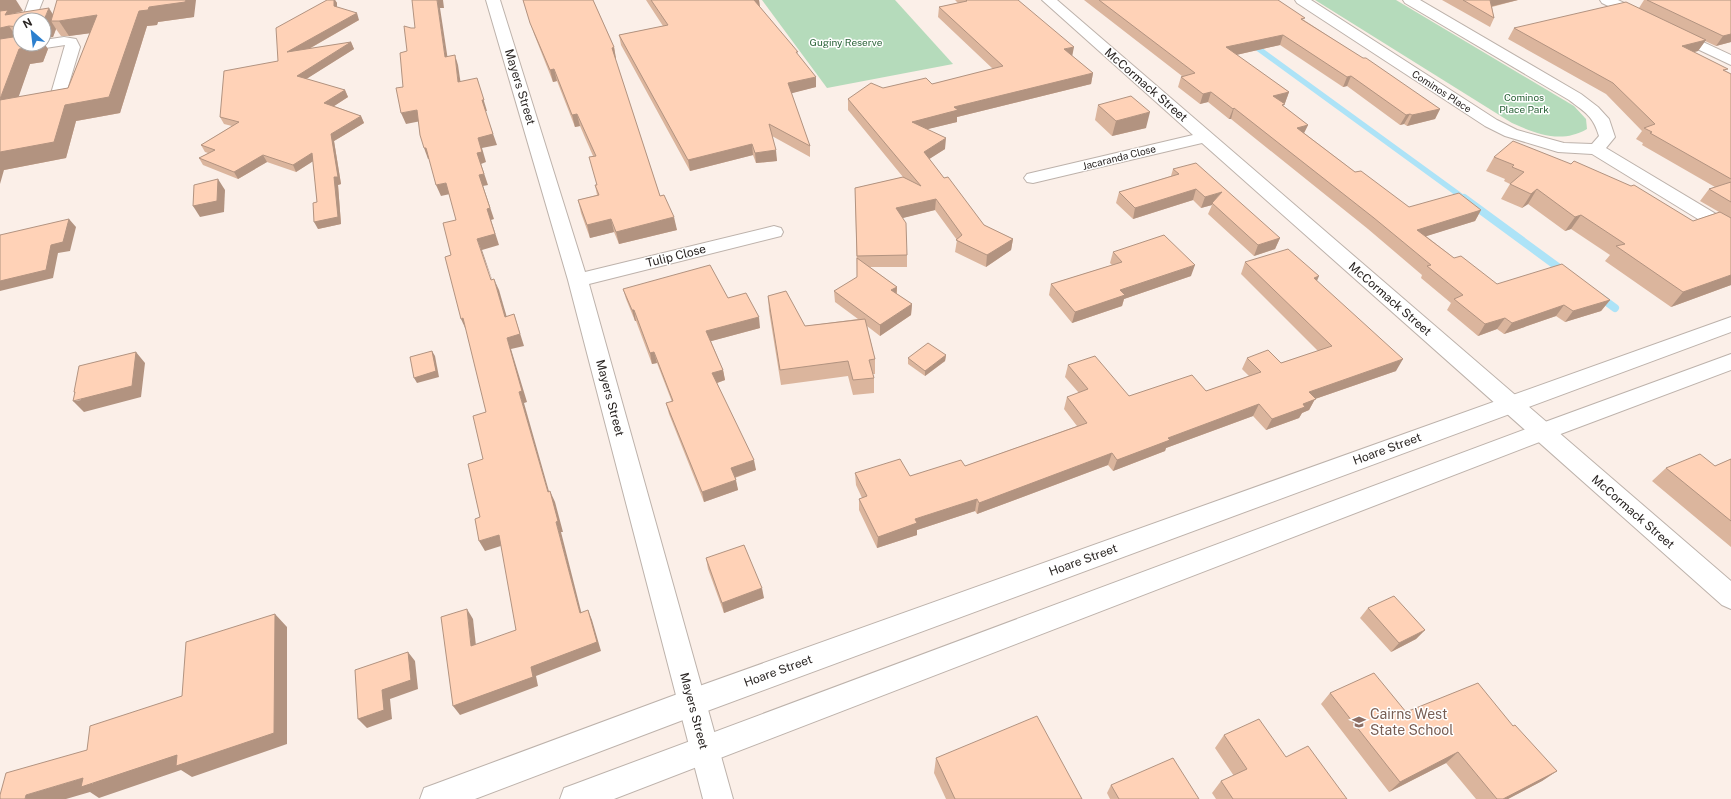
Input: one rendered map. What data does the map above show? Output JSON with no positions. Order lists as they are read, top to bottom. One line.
{"streets":{"street":["McCormack Street","Mayers Street","Cominos Place","Jacaranda Close","Tulip Close","Hoare Street"]},"crossings":[["McCormack Street","Jacaranda Close"],["McCormack Street","Hoare Street"],["Mayers Street","Tulip Close"],["Mayers Street","Hoare Street"]],"parks":["Guginy Reserve","Cominos Place Park"],"places":{"school or university":["Cairns West State School"]},"north":"top left"}
